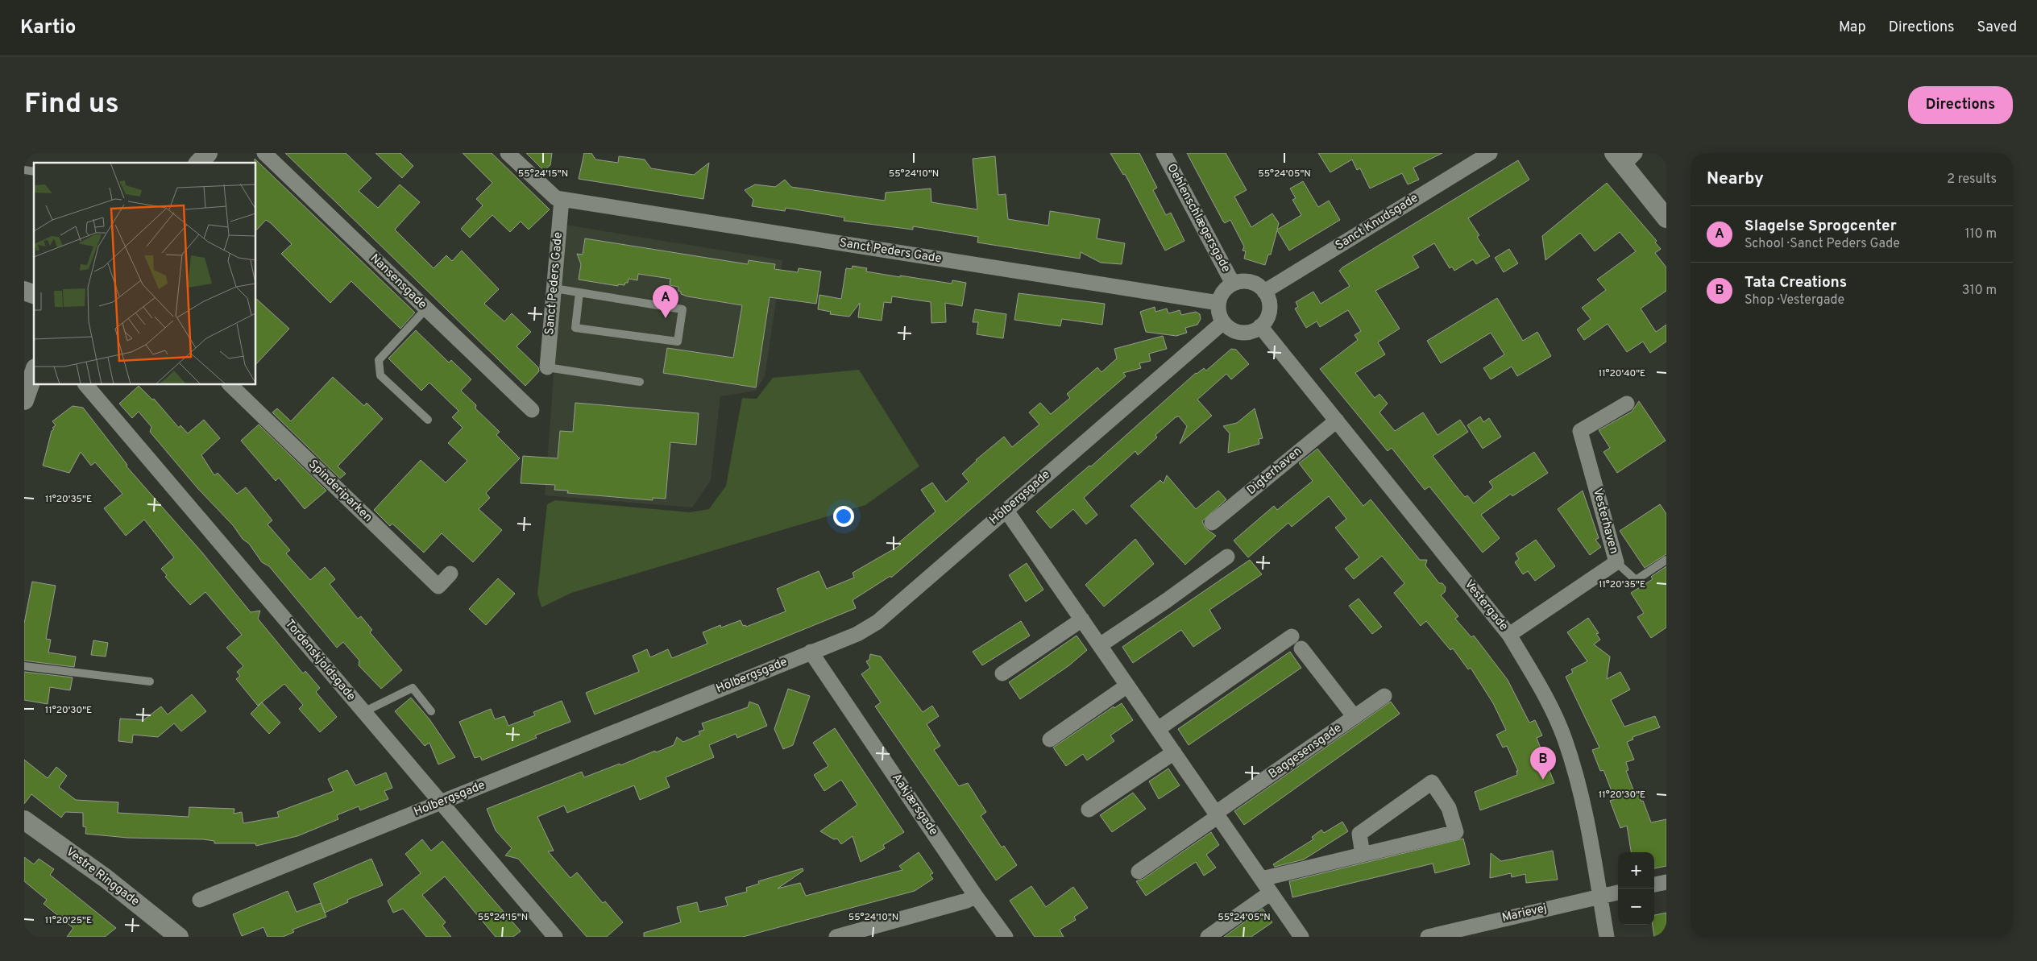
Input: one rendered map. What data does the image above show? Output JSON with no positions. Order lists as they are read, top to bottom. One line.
{"streets":{"street":["Oehlenschlægersgade","Sanct Knudsgade","Sanct Peders Gade","Nansensgade","Digterhaven","Spinderiparken","Holbergsgade","Vesterhaven","Vestergade","Tordenskjoldsgade","Baggesensgade","Aakjærsgade","Vestre Ringgade","Marievej"]},"crossings":[["Oehlenschlægersgade","Sanct Knudsgade"],["Oehlenschlægersgade","Sanct Peders Gade"],["Oehlenschlægersgade","Holbergsgade"],["Oehlenschlægersgade","Vestergade"],["Sanct Knudsgade","Sanct Peders Gade"],["Sanct Knudsgade","Holbergsgade"],["Sanct Knudsgade","Vestergade"],["Sanct Peders Gade","Holbergsgade"],["Sanct Peders Gade","Vestergade"],["Digterhaven","Vestergade"],["Holbergsgade","Vestergade"],["Holbergsgade","Tordenskjoldsgade"],["Holbergsgade","Aakjærsgade"],["Vesterhaven","Vestergade"],["Vestergade","Marievej"]],"page":{"header":"Kartio","nav":["Map","Directions","Saved"],"buttons":"Directions","title":"Find us","heading":["Nearby","2 results"],"list":[{"mark":"A","name":"Slagelse Sprogcenter","note":"School · Sanct Peders Gade","value":"110 m"},{"mark":"B","name":"Tata Creations","note":"Shop · Vestergade","value":"310 m"}],"pins":["A","B"],"map_buttons":["+","−"]},"coordinates":["55°24'15\"N","55°24'10\"N","55°24'05\"N","11°20'40\"E","11°20'35\"E","11°20'30\"E","11°20'25\"E"]}
